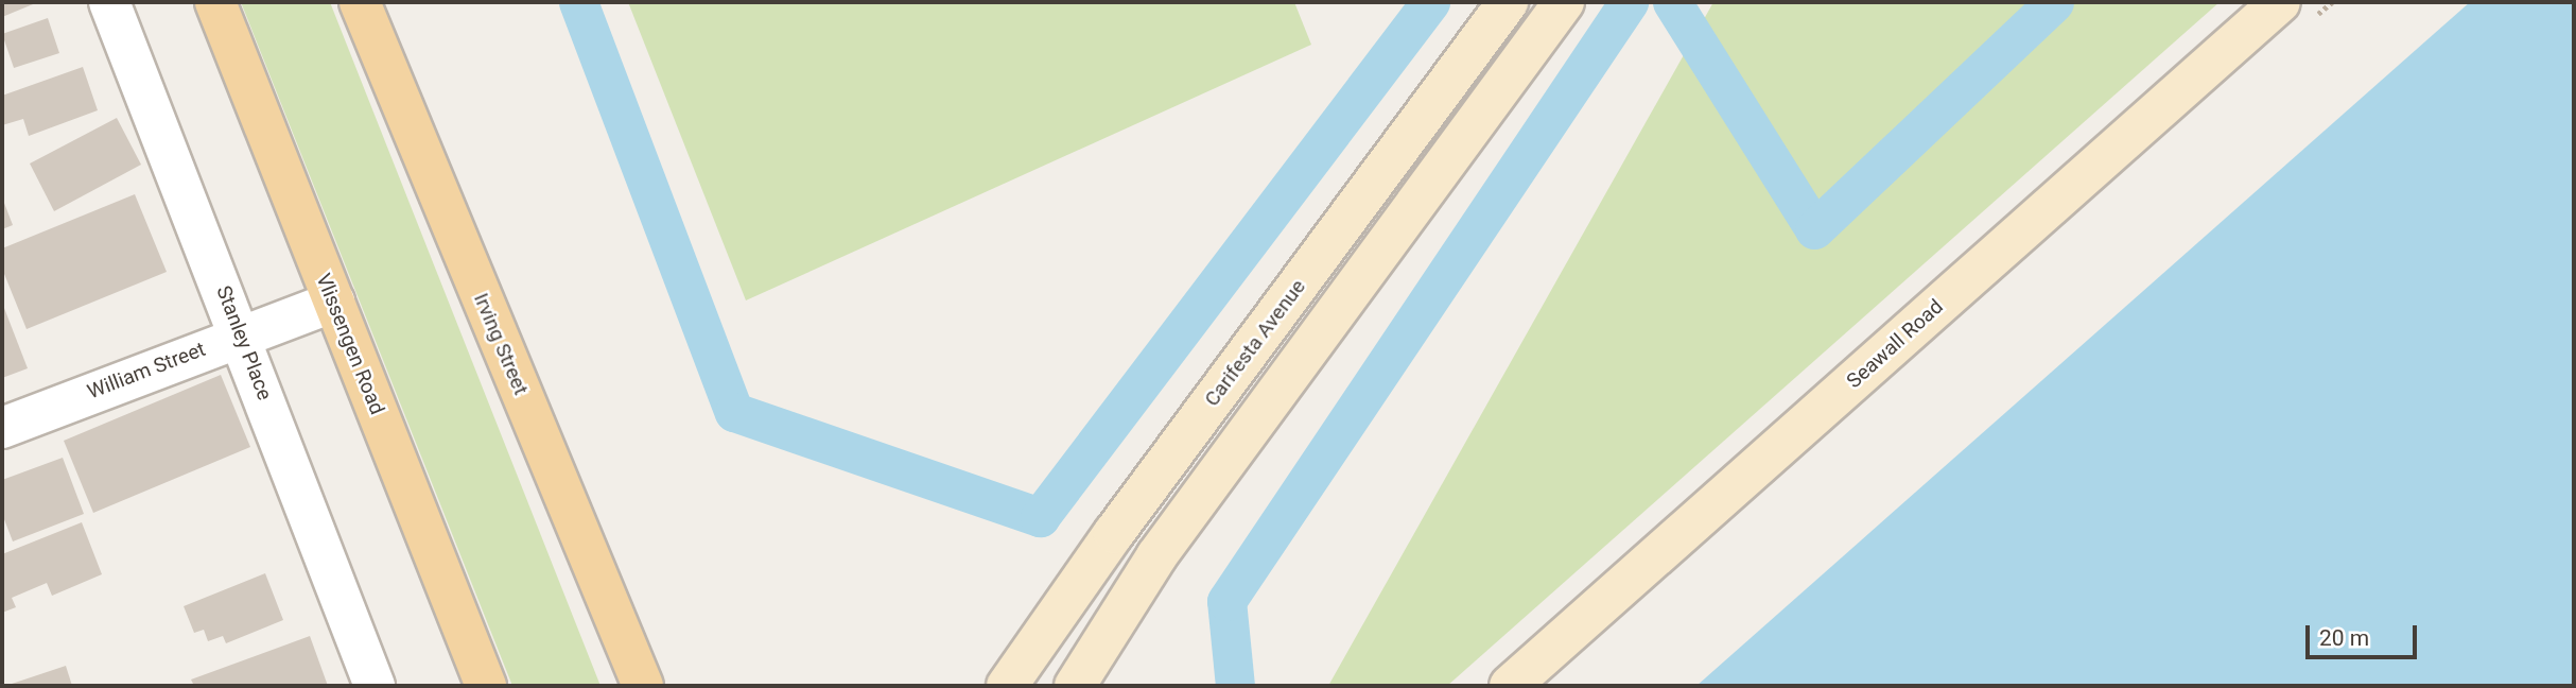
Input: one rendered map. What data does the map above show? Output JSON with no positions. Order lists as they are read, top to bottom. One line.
{"streets":{"main road":["Carifesta Avenue","Vlissengen Road","Irving Street","Seawall Road"],"street":["Stanley Place","William Street"]},"crossings":[["Stanley Place","William Street"],["Vlissengen Road","William Street"]],"scale_bar":"20 m"}
